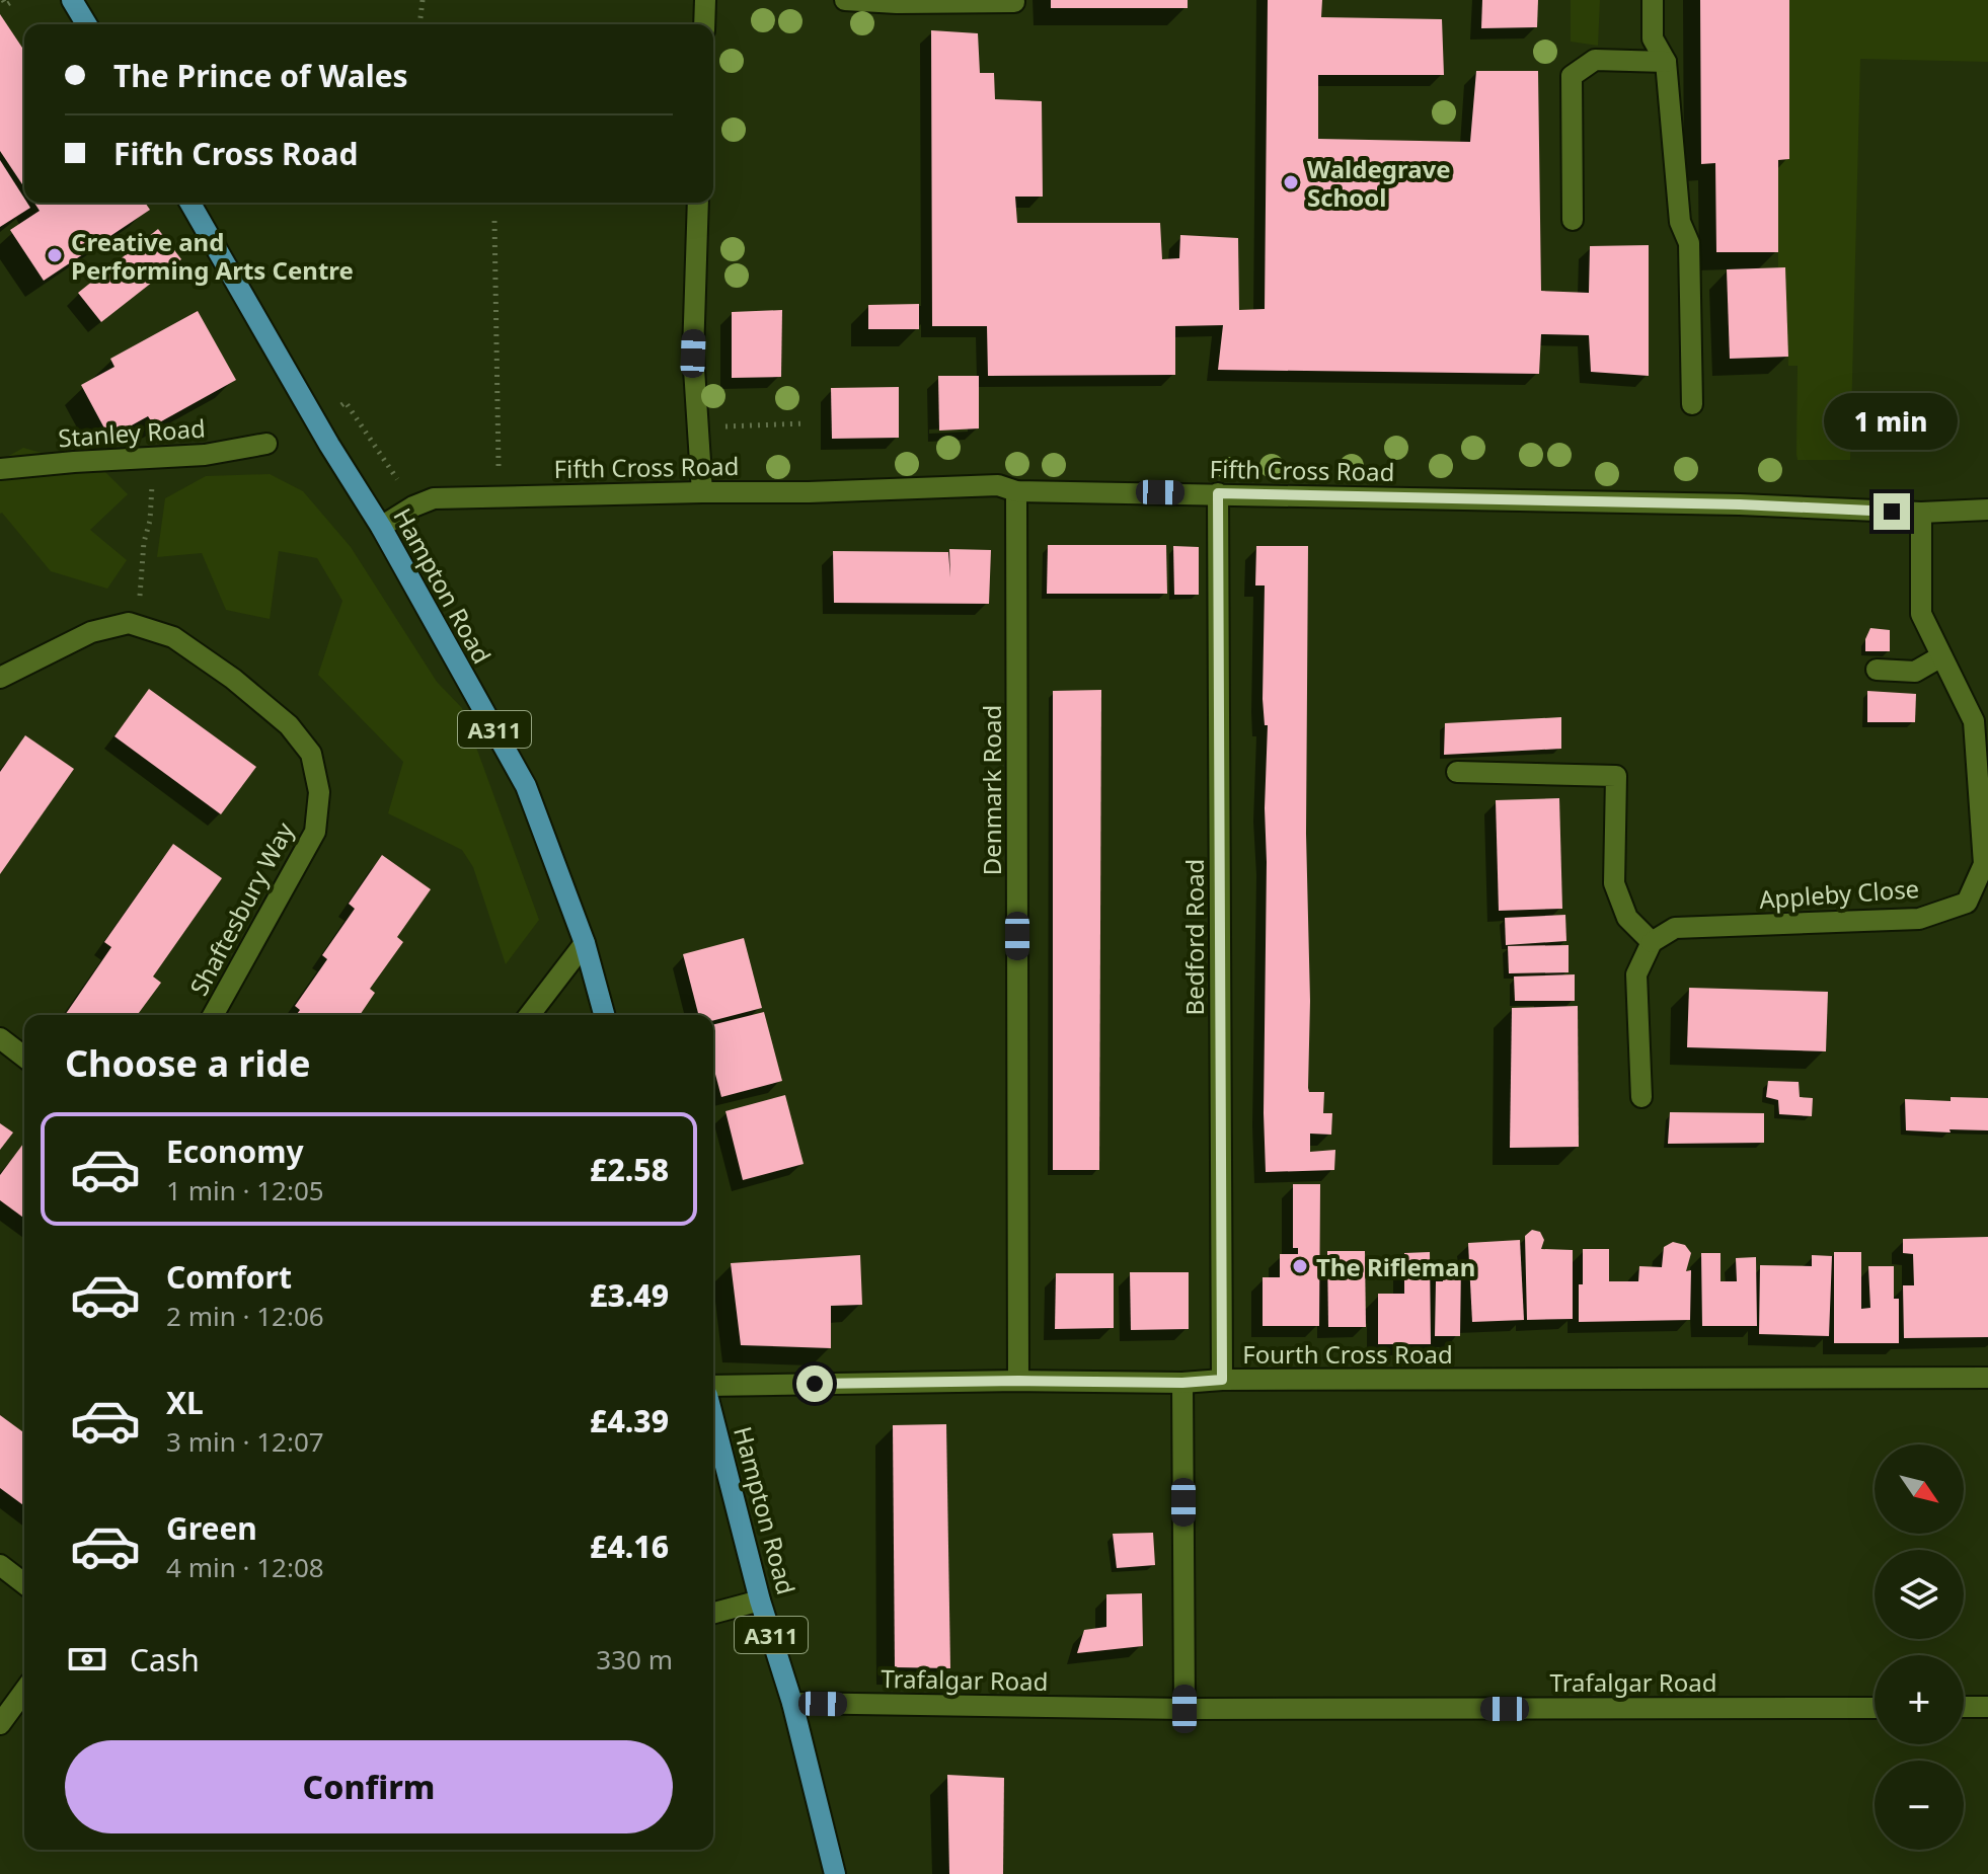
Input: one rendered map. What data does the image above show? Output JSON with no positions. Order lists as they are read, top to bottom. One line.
{"streets":{"main road":["Hampton Road","A311"],"street":["Stanley Road","Fifth Cross Road","Denmark Road","Appleby Close","Shaftesbury Way","Bedford Road","Fourth Cross Road","Trafalgar Road"]},"crossings":[["Fifth Cross Road","Hampton Road"],["Fifth Cross Road","Denmark Road"],["Fifth Cross Road","Appleby Close"],["Fifth Cross Road","Bedford Road"],["Hampton Road","Trafalgar Road"],["Denmark Road","Fourth Cross Road"],["Bedford Road","Fourth Cross Road"]],"places":["Waldegrave School","Creative and Performing Arts Centre","The Rifleman"],"north":"bottom right","page":{"banner":["The Prince of Wales","Fifth Cross Road"],"bubble":"1 min","heading":"Choose a ride","list":[{"name":"Economy","note":"1 min · 12:05","value":"£2.58"},{"name":"Comfort","note":"2 min · 12:06","value":"£3.49"},{"name":"XL","note":"3 min · 12:07","value":"£4.39"},{"name":"Green","note":"4 min · 12:08","value":"£4.16"}],"map_buttons":["+","−"],"pay":["Cash","330 m"],"buttons":"Confirm"}}
